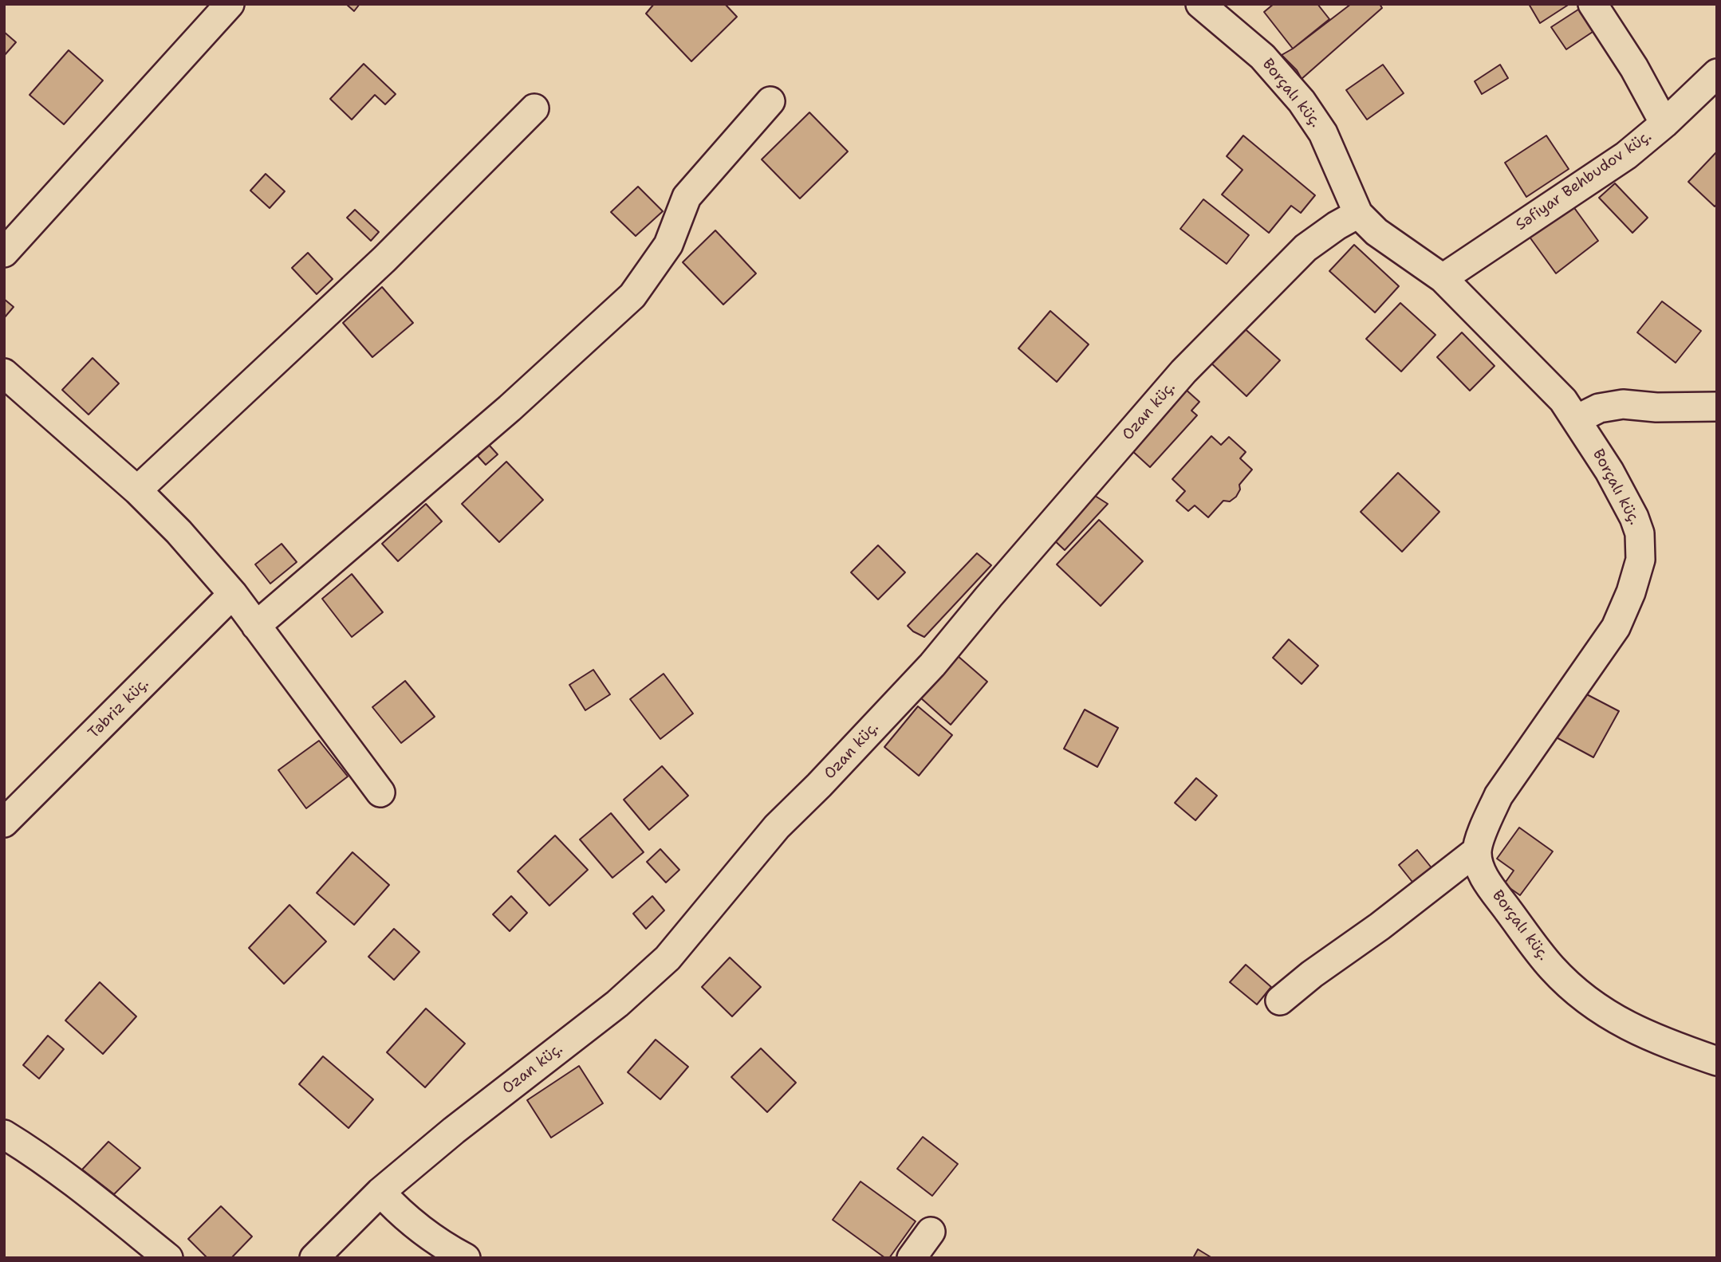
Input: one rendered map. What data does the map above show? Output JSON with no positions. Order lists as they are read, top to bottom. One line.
{"streets":{"street":["Borçalı küç.","Səfiyar Behbudov küç.","Ozan küç.","Təbriz küç."]},"crossings":[["Borçalı küç.","Səfiyar Behbudov küç."],["Borçalı küç.","Ozan küç."]]}
